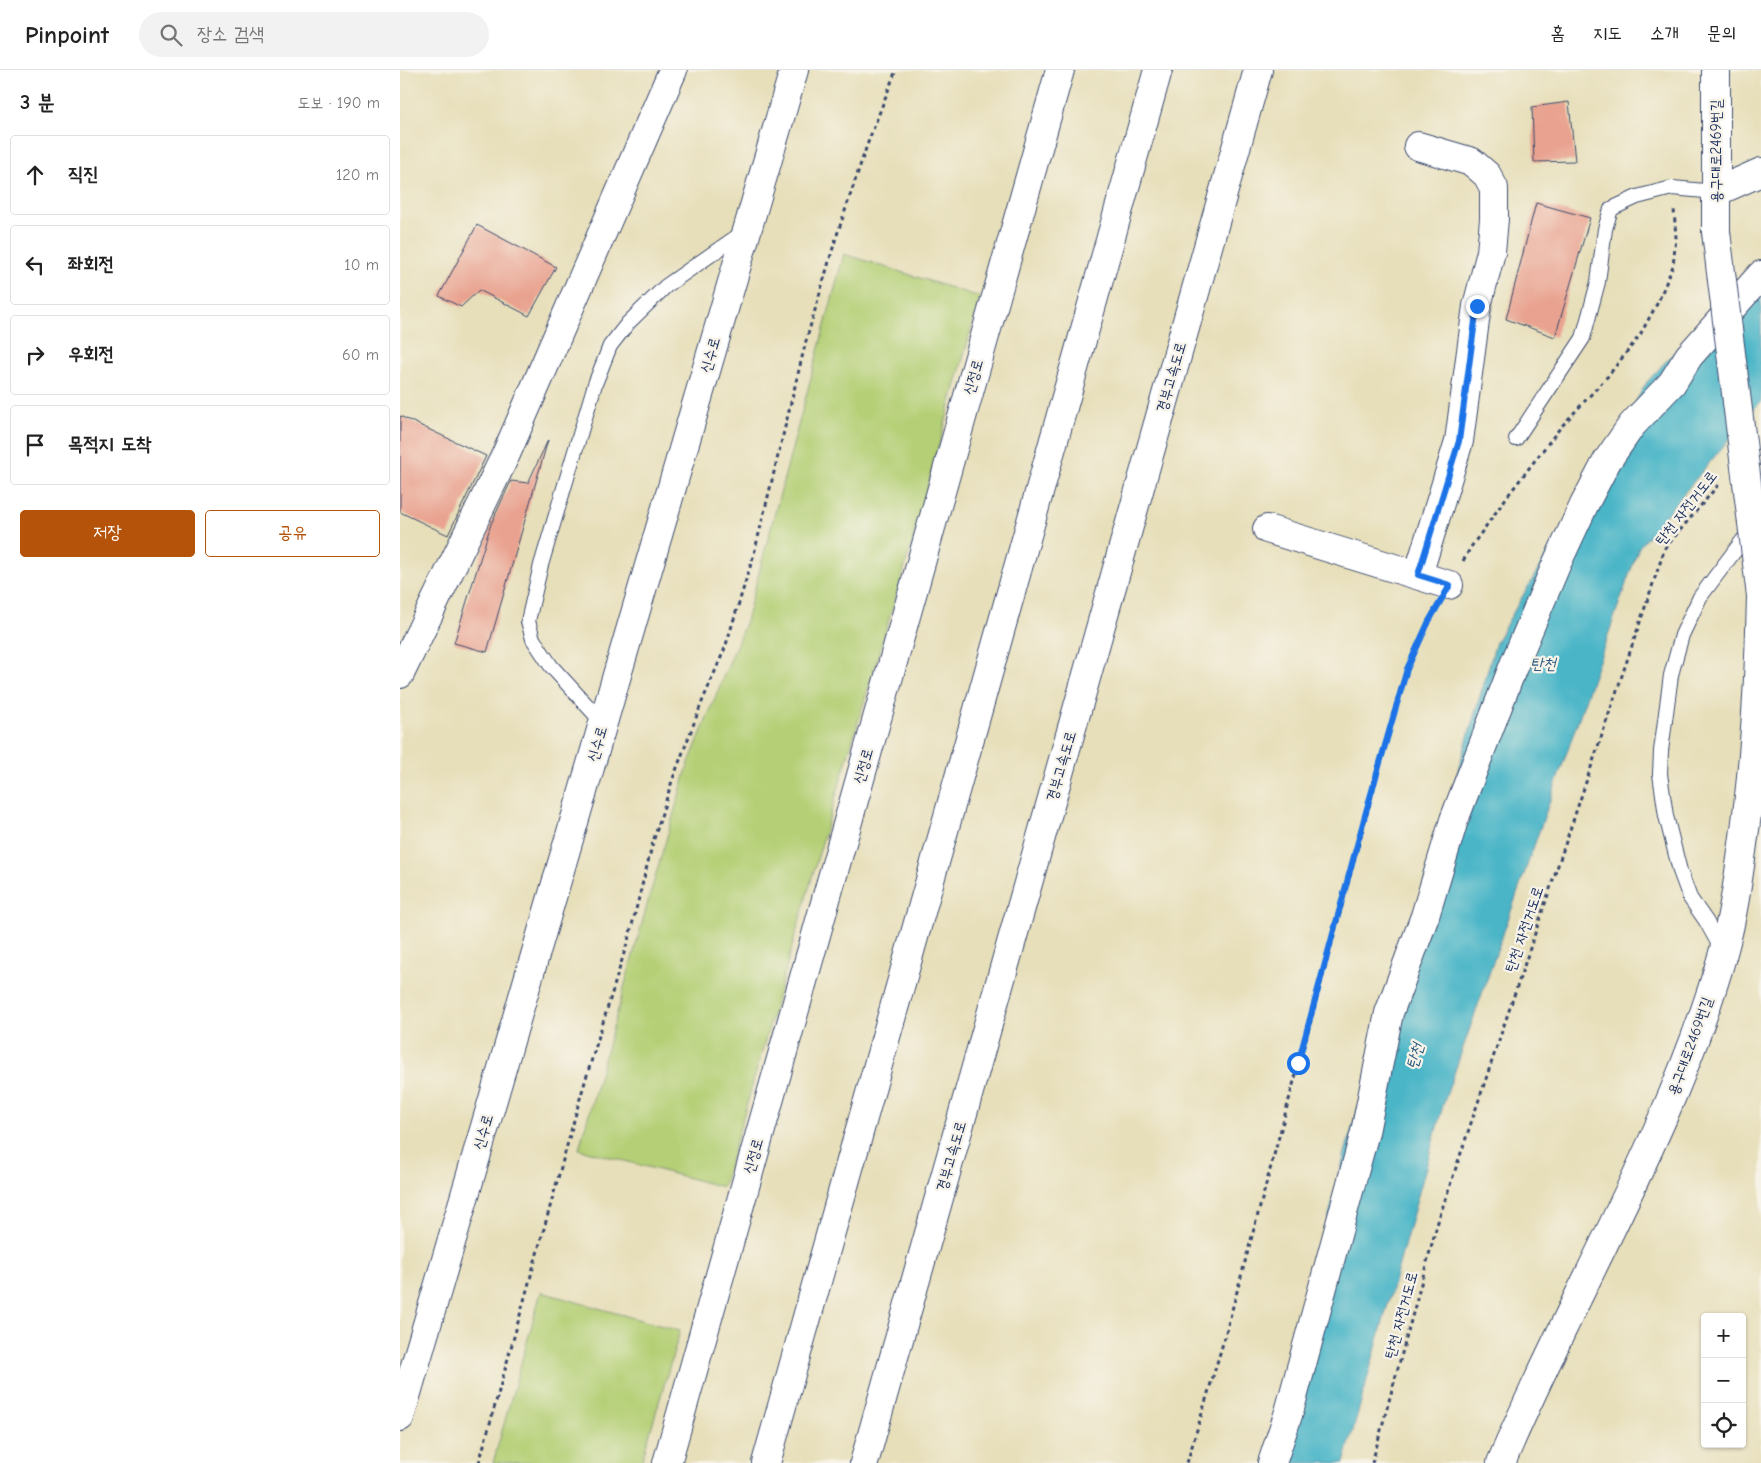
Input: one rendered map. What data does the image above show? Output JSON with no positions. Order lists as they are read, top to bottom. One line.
{"streets":{"main road":["용구대로2469번길","신수로","신정로","경부고속도로"],"path":["탄천 자전거도로"]},"water":["탄천"],"page":{"header":"Pinpoint","search":"장소 검색","nav":["홈","지도","소개","문의"],"heading":["3 분","도보 · 190 m"],"list":[["직진","120 m"],["좌회전","10 m"],["우회전","60 m"],"목적지 도착"],"buttons":["저장","공유"],"map_buttons":["+","−"]}}
